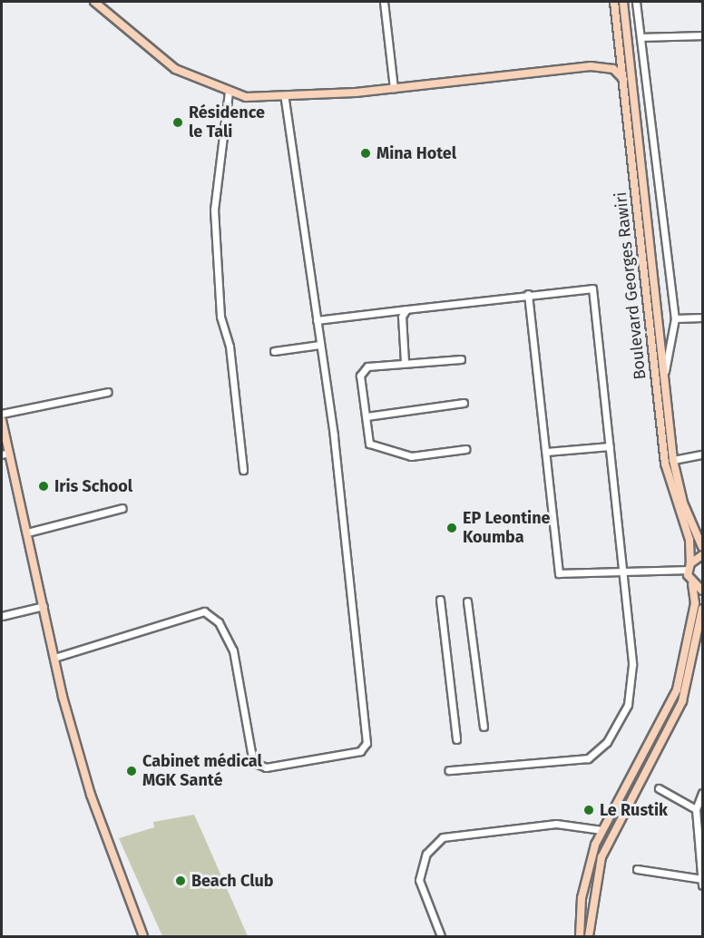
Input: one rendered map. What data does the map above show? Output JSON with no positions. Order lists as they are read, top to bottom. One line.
{"streets":{"main road":["Boulevard Georges Rawiri"]},"places":["Résidence le Tali","Mina Hotel","Iris School","EP Leontine Koumba","Cabinet médical MGK Santé","Le Rustik","Beach Club"]}
